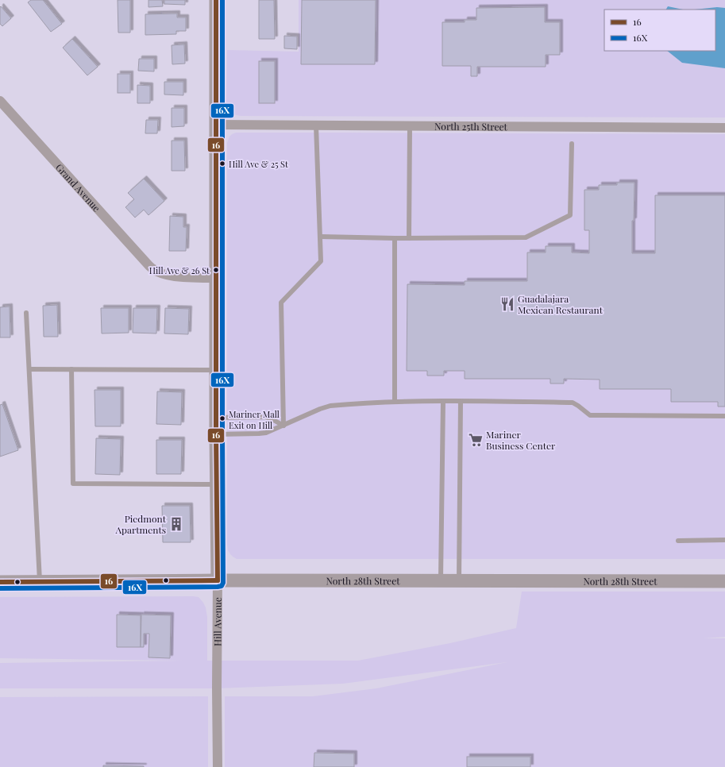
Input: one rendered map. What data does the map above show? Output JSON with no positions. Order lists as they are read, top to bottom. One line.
{"streets":{"main road":["North 28th Street","Hill Avenue"],"street":["North 25th Street","Grand Avenue"]},"crossings":[["North 25th Street","Hill Avenue"],["Grand Avenue","Hill Avenue"],["North 28th Street","Hill Avenue"]],"places":{"other":["Hill Ave & 25 St","Hill Ave & 26 St","Mariner Mall Exit on Hill"],"restaurant":["Guadalajara Mexican Restaurant"],"supermarket":["Mariner Business Center"],"building":["Piedmont Apartments"]},"lines":["transit line 16","transit line 16X"],"legend":["16","16X"]}
